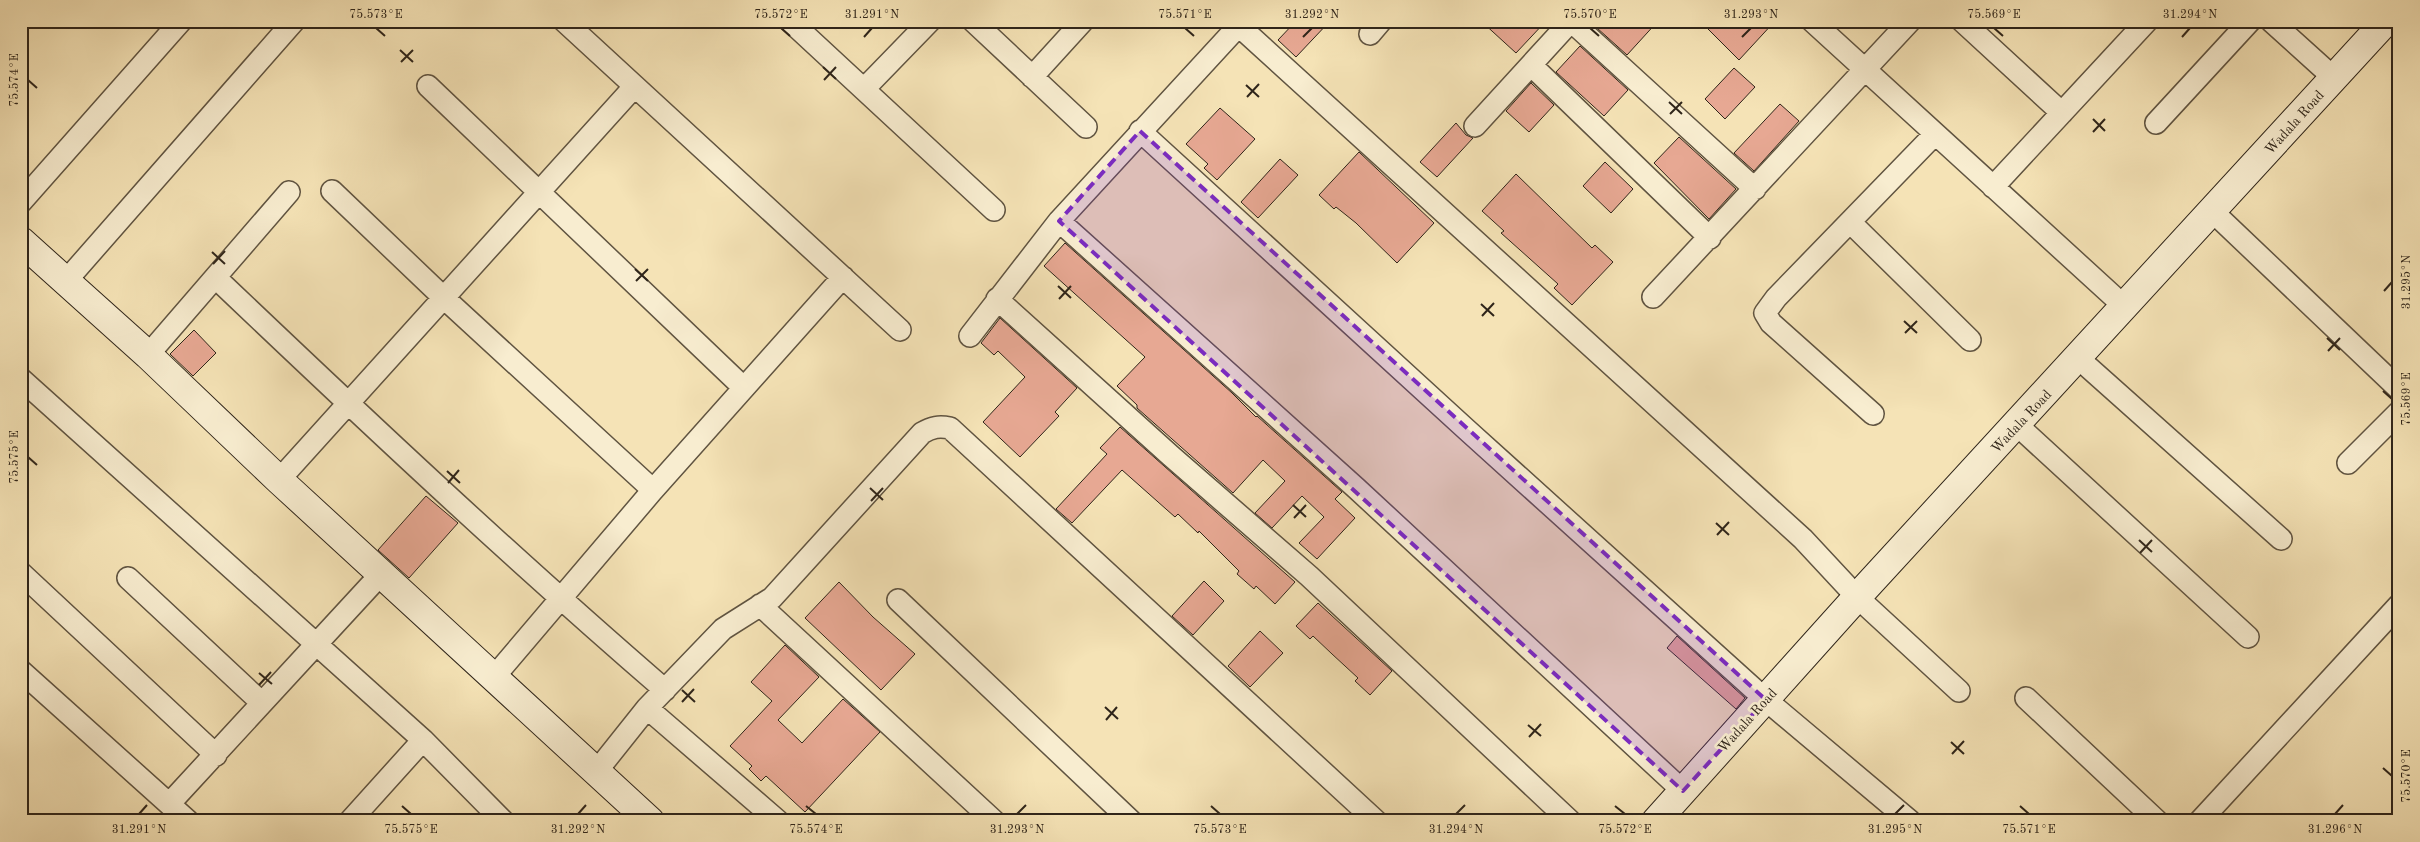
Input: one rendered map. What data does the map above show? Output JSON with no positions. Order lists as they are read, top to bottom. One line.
{"streets":{"street":["Wadala Road"]},"coordinates":["75.573°E","75.572°E","31.291°N","75.571°E","31.292°N","75.570°E","31.293°N","75.569°E","31.294°N","75.574°E","31.295°N","75.575°E","31.296°N"]}
